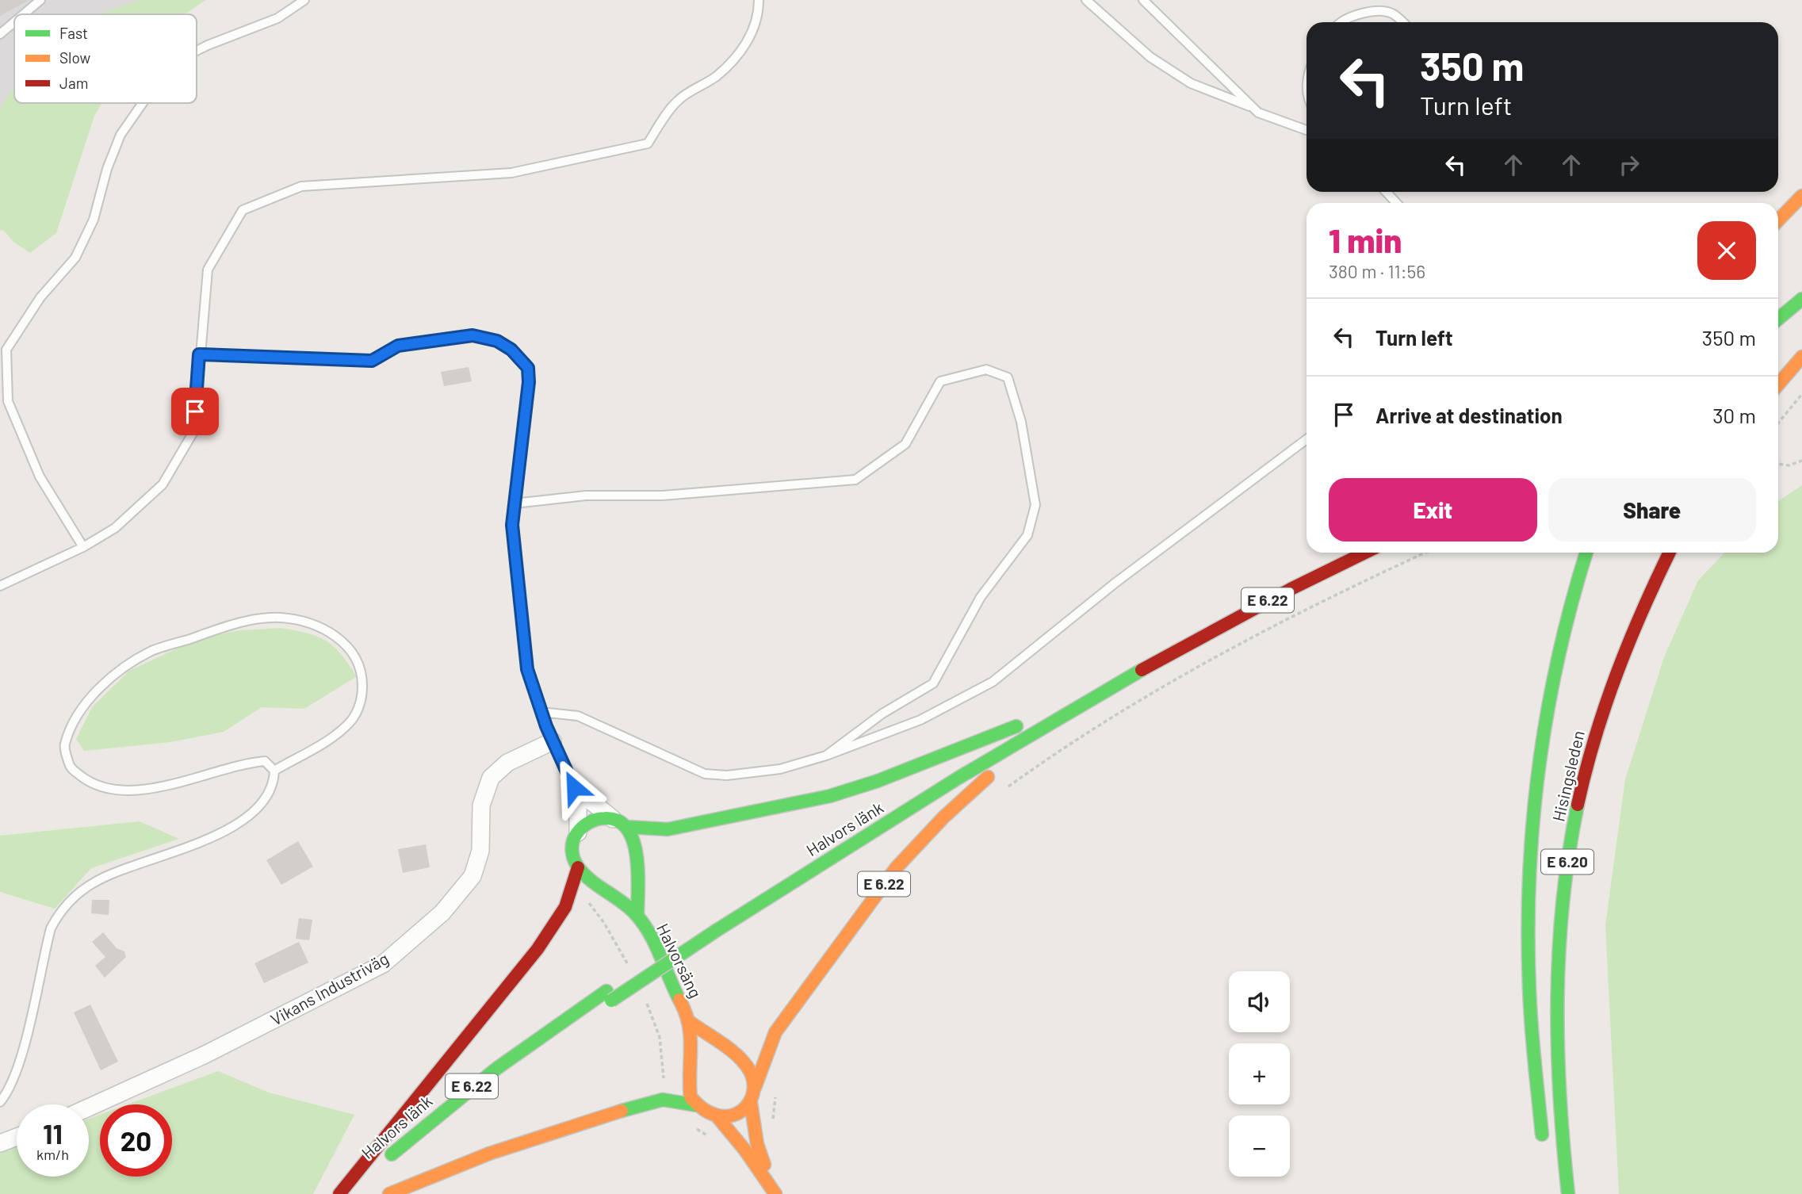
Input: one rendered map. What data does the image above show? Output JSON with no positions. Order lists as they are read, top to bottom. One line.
{"streets":{"main road":["E 6.22","Hisingsleden","Halvors länk","E 6.20","Halvorsäng"],"street":["Vikans Industriväg"]},"crossings":[["E 6.22","Halvors länk"],["E 6.22","Halvorsäng"]],"legend":["Fast","Slow","Jam"],"page":{"turn":["350 m","Turn left"],"heading":["1 min","380 m · 11:56"],"list":[{"name":"Turn left","value":"350 m"},{"name":"Arrive at destination","value":"30 m"}],"buttons":["Exit","Share"],"map_buttons":["+","−"],"speed":"11 km/h","limit":"20"}}
